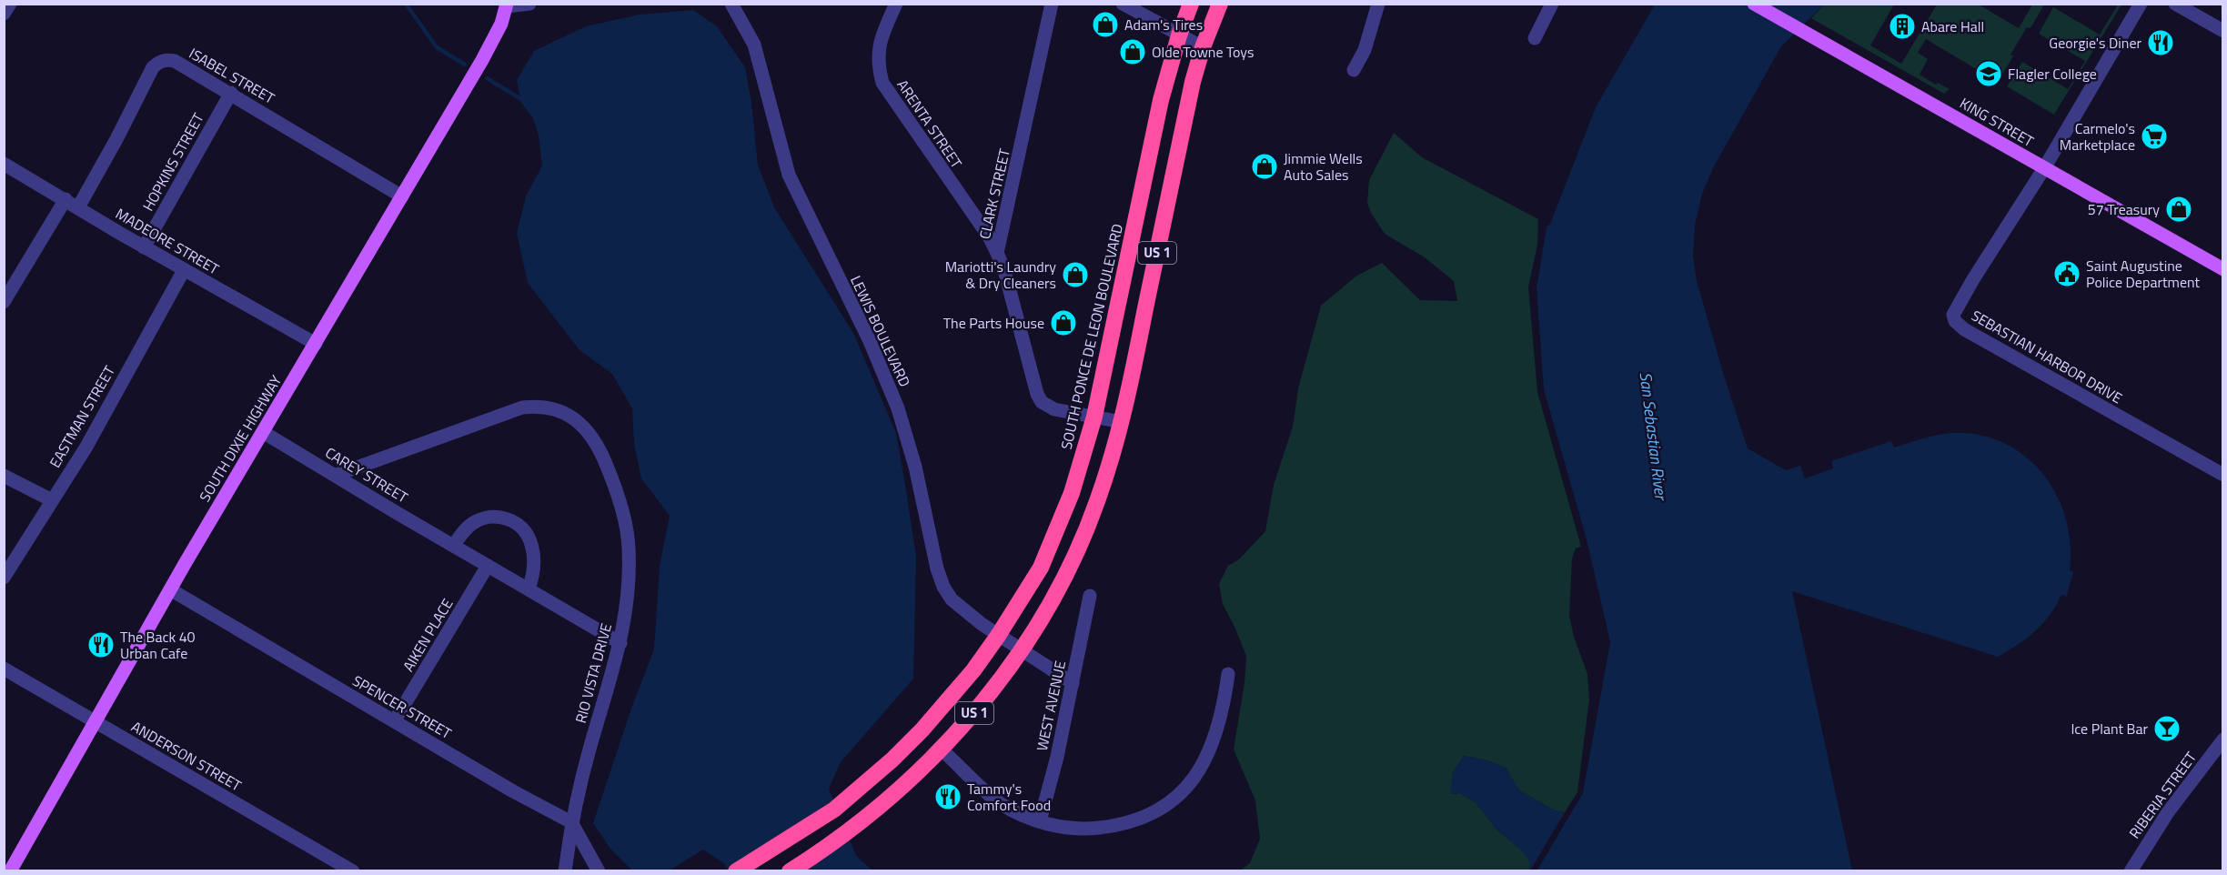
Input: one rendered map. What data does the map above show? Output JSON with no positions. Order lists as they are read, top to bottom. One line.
{"streets":{"highway":["US 1","SOUTH PONCE DE LEON BOULEVARD"],"main road":["KING STREET","SOUTH DIXIE HIGHWAY"],"street":["ISABEL STREET","ARENTA STREET","HOPKINS STREET","CLARK STREET","MADEORE STREET","LEWIS BOULEVARD","SEBASTIAN HARBOR DRIVE","EASTMAN STREET","CAREY STREET","AIKEN PLACE","RIO VISTA DRIVE","WEST AVENUE","SPENCER STREET","ANDERSON STREET","RIBERIA STREET"]},"crossings":[["ISABEL STREET","HOPKINS STREET"],["ISABEL STREET","MADEORE STREET"],["ISABEL STREET","SOUTH DIXIE HIGHWAY"],["KING STREET","SEBASTIAN HARBOR DRIVE"],["ARENTA STREET","CLARK STREET"],["HOPKINS STREET","MADEORE STREET"],["CLARK STREET","US 1"],["CLARK STREET","SOUTH PONCE DE LEON BOULEVARD"],["MADEORE STREET","EASTMAN STREET"],["MADEORE STREET","SOUTH DIXIE HIGHWAY"],["US 1","LEWIS BOULEVARD"],["LEWIS BOULEVARD","SOUTH PONCE DE LEON BOULEVARD"],["LEWIS BOULEVARD","WEST AVENUE"],["SOUTH DIXIE HIGHWAY","CAREY STREET"],["SOUTH DIXIE HIGHWAY","SPENCER STREET"],["SOUTH DIXIE HIGHWAY","ANDERSON STREET"],["CAREY STREET","AIKEN PLACE"],["CAREY STREET","RIO VISTA DRIVE"],["AIKEN PLACE","SPENCER STREET"],["RIO VISTA DRIVE","SPENCER STREET"]],"water":["San Sebastian River"],"places":{"shop":["Adam's Tires","Olde Towne Toys","Jimmie Wells Auto Sales","57 Treasury","Mariotti's Laundry & Dry Cleaners","The Parts House"],"building":["Abare Hall"],"restaurant":["Georgie's Diner","The Back 40 Urban Cafe","Tammy's Comfort Food"],"school or university":["Flagler College"],"supermarket":["Carmelo's Marketplace"],"public building":["Saint Augustine Police Department"],"bar":["Ice Plant Bar"]}}
